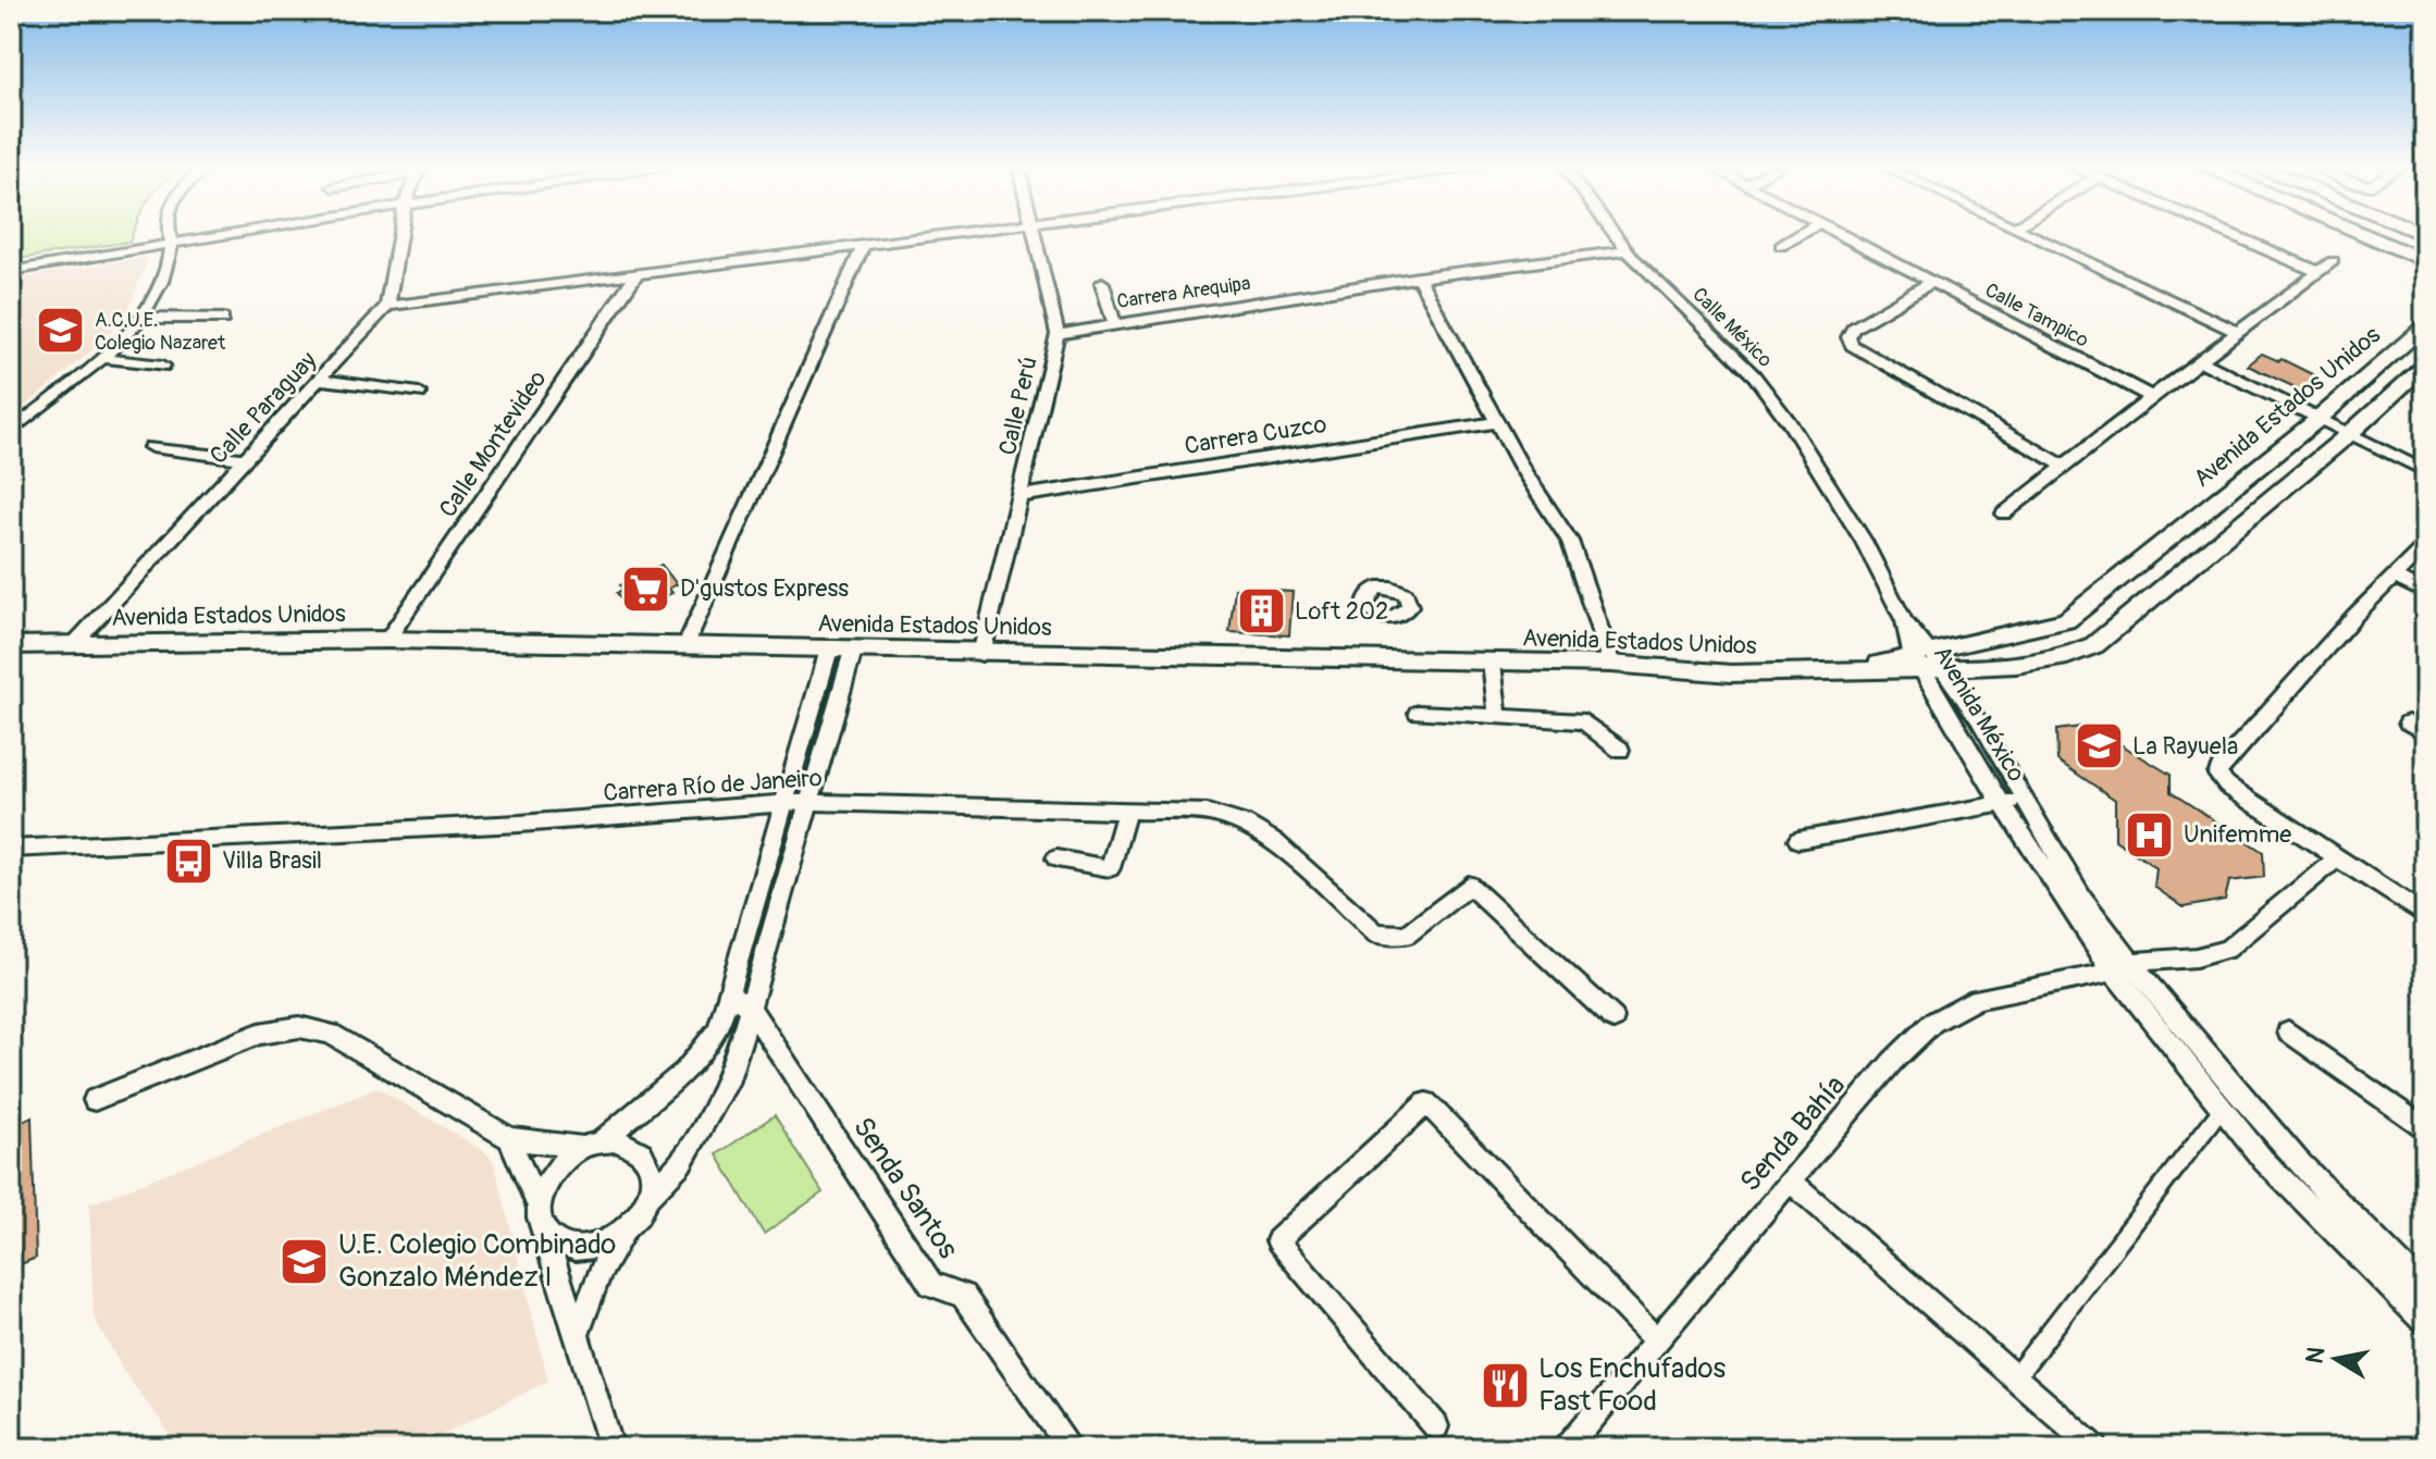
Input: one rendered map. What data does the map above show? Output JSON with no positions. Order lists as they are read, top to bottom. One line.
{"streets":{"street":["Carrera Arequipa","Calle Tampico","Calle México","Calle Perú","Avenida Estados Unidos","Calle Paraguay","Carrera Cuzco","Calle Montevideo","Avenida México","Carrera Río de Janeiro","Senda Bahía","Senda Santos"]},"crossings":[["Carrera Arequipa","Calle México"],["Carrera Arequipa","Calle Perú"],["Calle México","Avenida México"],["Calle Perú","Avenida Estados Unidos"],["Calle Perú","Carrera Cuzco"],["Avenida Estados Unidos","Calle Paraguay"],["Avenida Estados Unidos","Calle Montevideo"],["Avenida Estados Unidos","Avenida México"],["Avenida México","Senda Bahía"]],"places":{"school or university":["A.C.U.E. Colegio Nazaret","La Rayuela","U.E. Colegio Combinado Gonzalo Méndez I"],"supermarket":["D'gustos Express"],"building":["Loft 202"],"hospital":["Unifemme"],"bus stop":["Villa Brasil"],"restaurant":["Los Enchufados Fast Food"]},"north":"left"}
